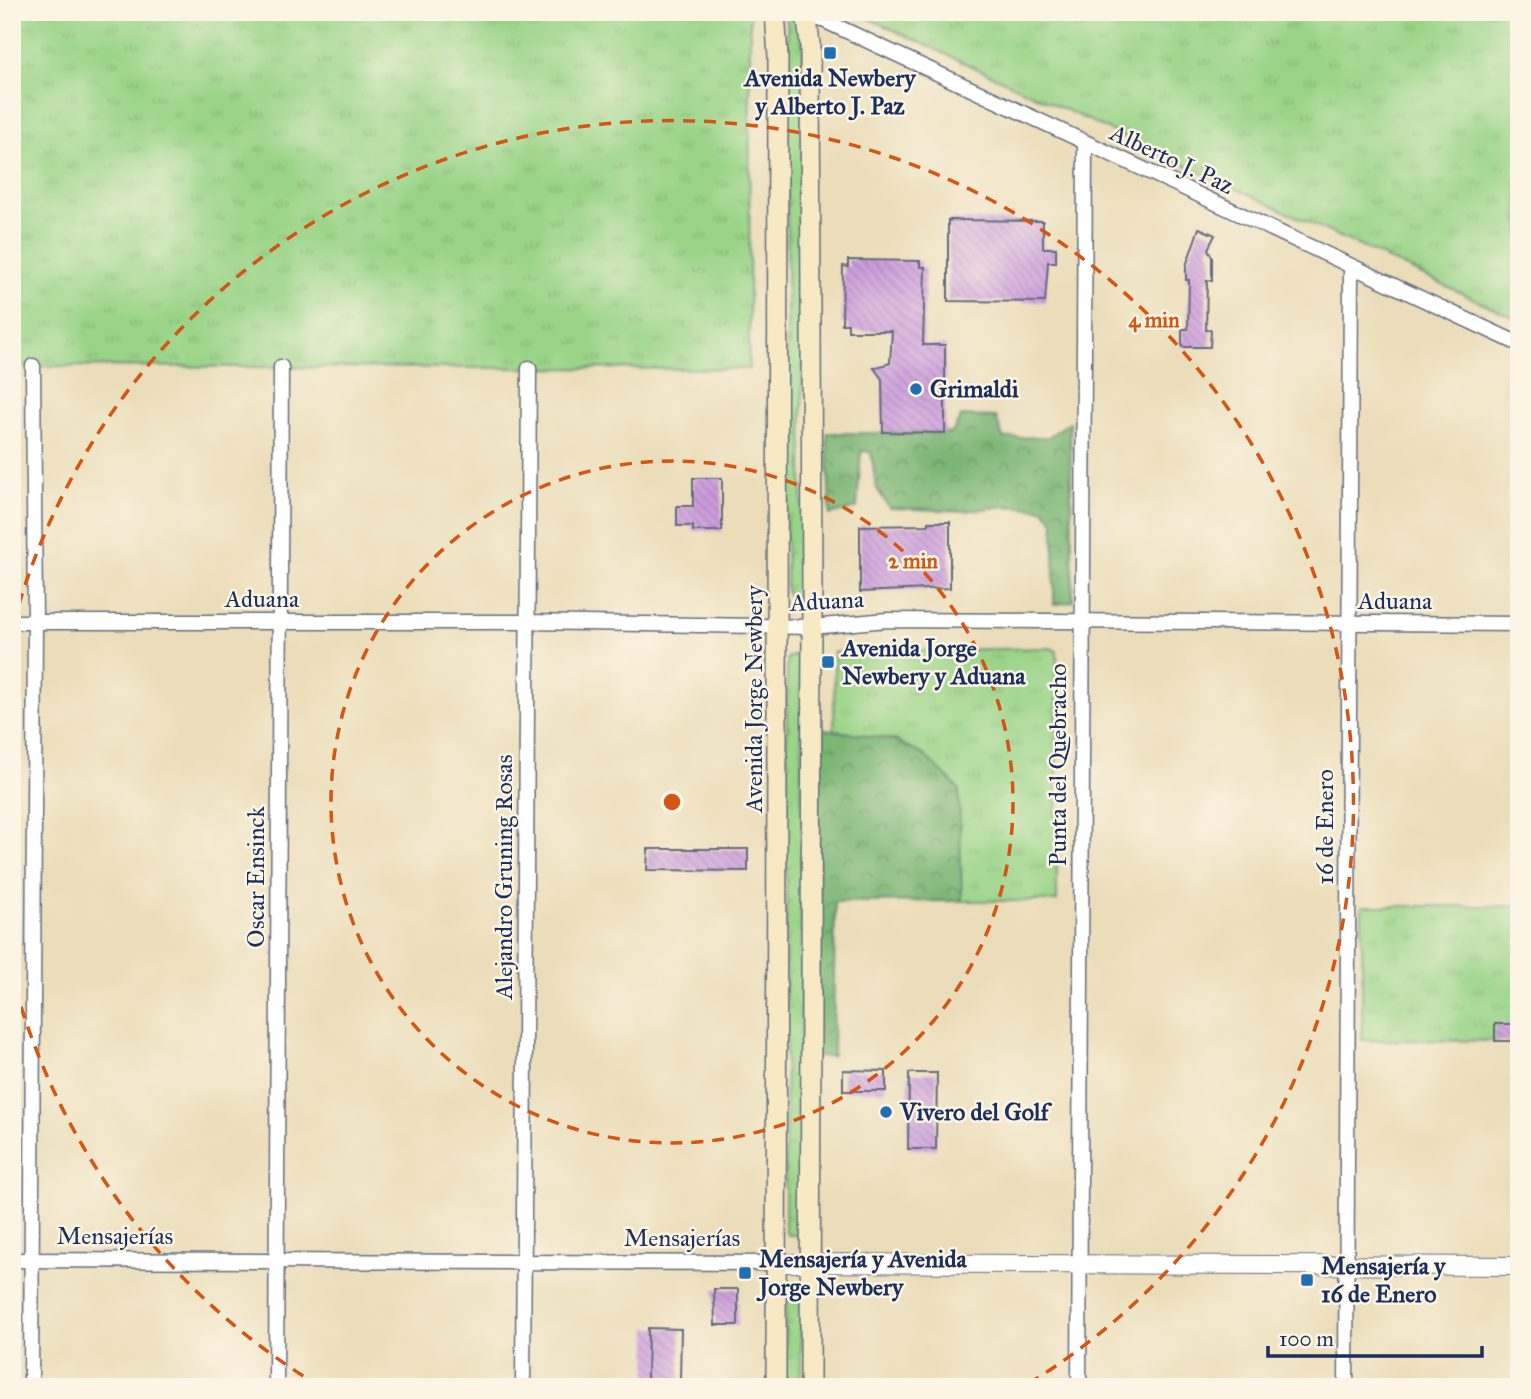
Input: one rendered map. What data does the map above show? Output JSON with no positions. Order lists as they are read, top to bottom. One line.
{"streets":{"main road":["Avenida Jorge Newbery"],"street":["Alberto J. Paz","Aduana","Punta del Quebracho","16 de Enero","Oscar Ensinck","Alejandro Gruning Rosas","Mensajerías"]},"crossings":[["Alberto J. Paz","Punta del Quebracho"],["Alberto J. Paz","16 de Enero"],["Aduana","Avenida Jorge Newbery"],["Aduana","Punta del Quebracho"],["Aduana","16 de Enero"],["Aduana","Oscar Ensinck"],["Aduana","Alejandro Gruning Rosas"],["Avenida Jorge Newbery","Mensajerías"],["Punta del Quebracho","Mensajerías"],["16 de Enero","Mensajerías"],["Oscar Ensinck","Mensajerías"],["Alejandro Gruning Rosas","Mensajerías"]],"places":{"transit":["Avenida Newbery y Alberto J. Paz","Avenida Jorge Newbery y Aduana","Mensajería y Avenida Jorge Newbery","Mensajería y 16 de Enero"],"other":["Grimaldi","Vivero del Golf"]},"scale_bar":"100 m","rings":["4 min","2 min"]}
